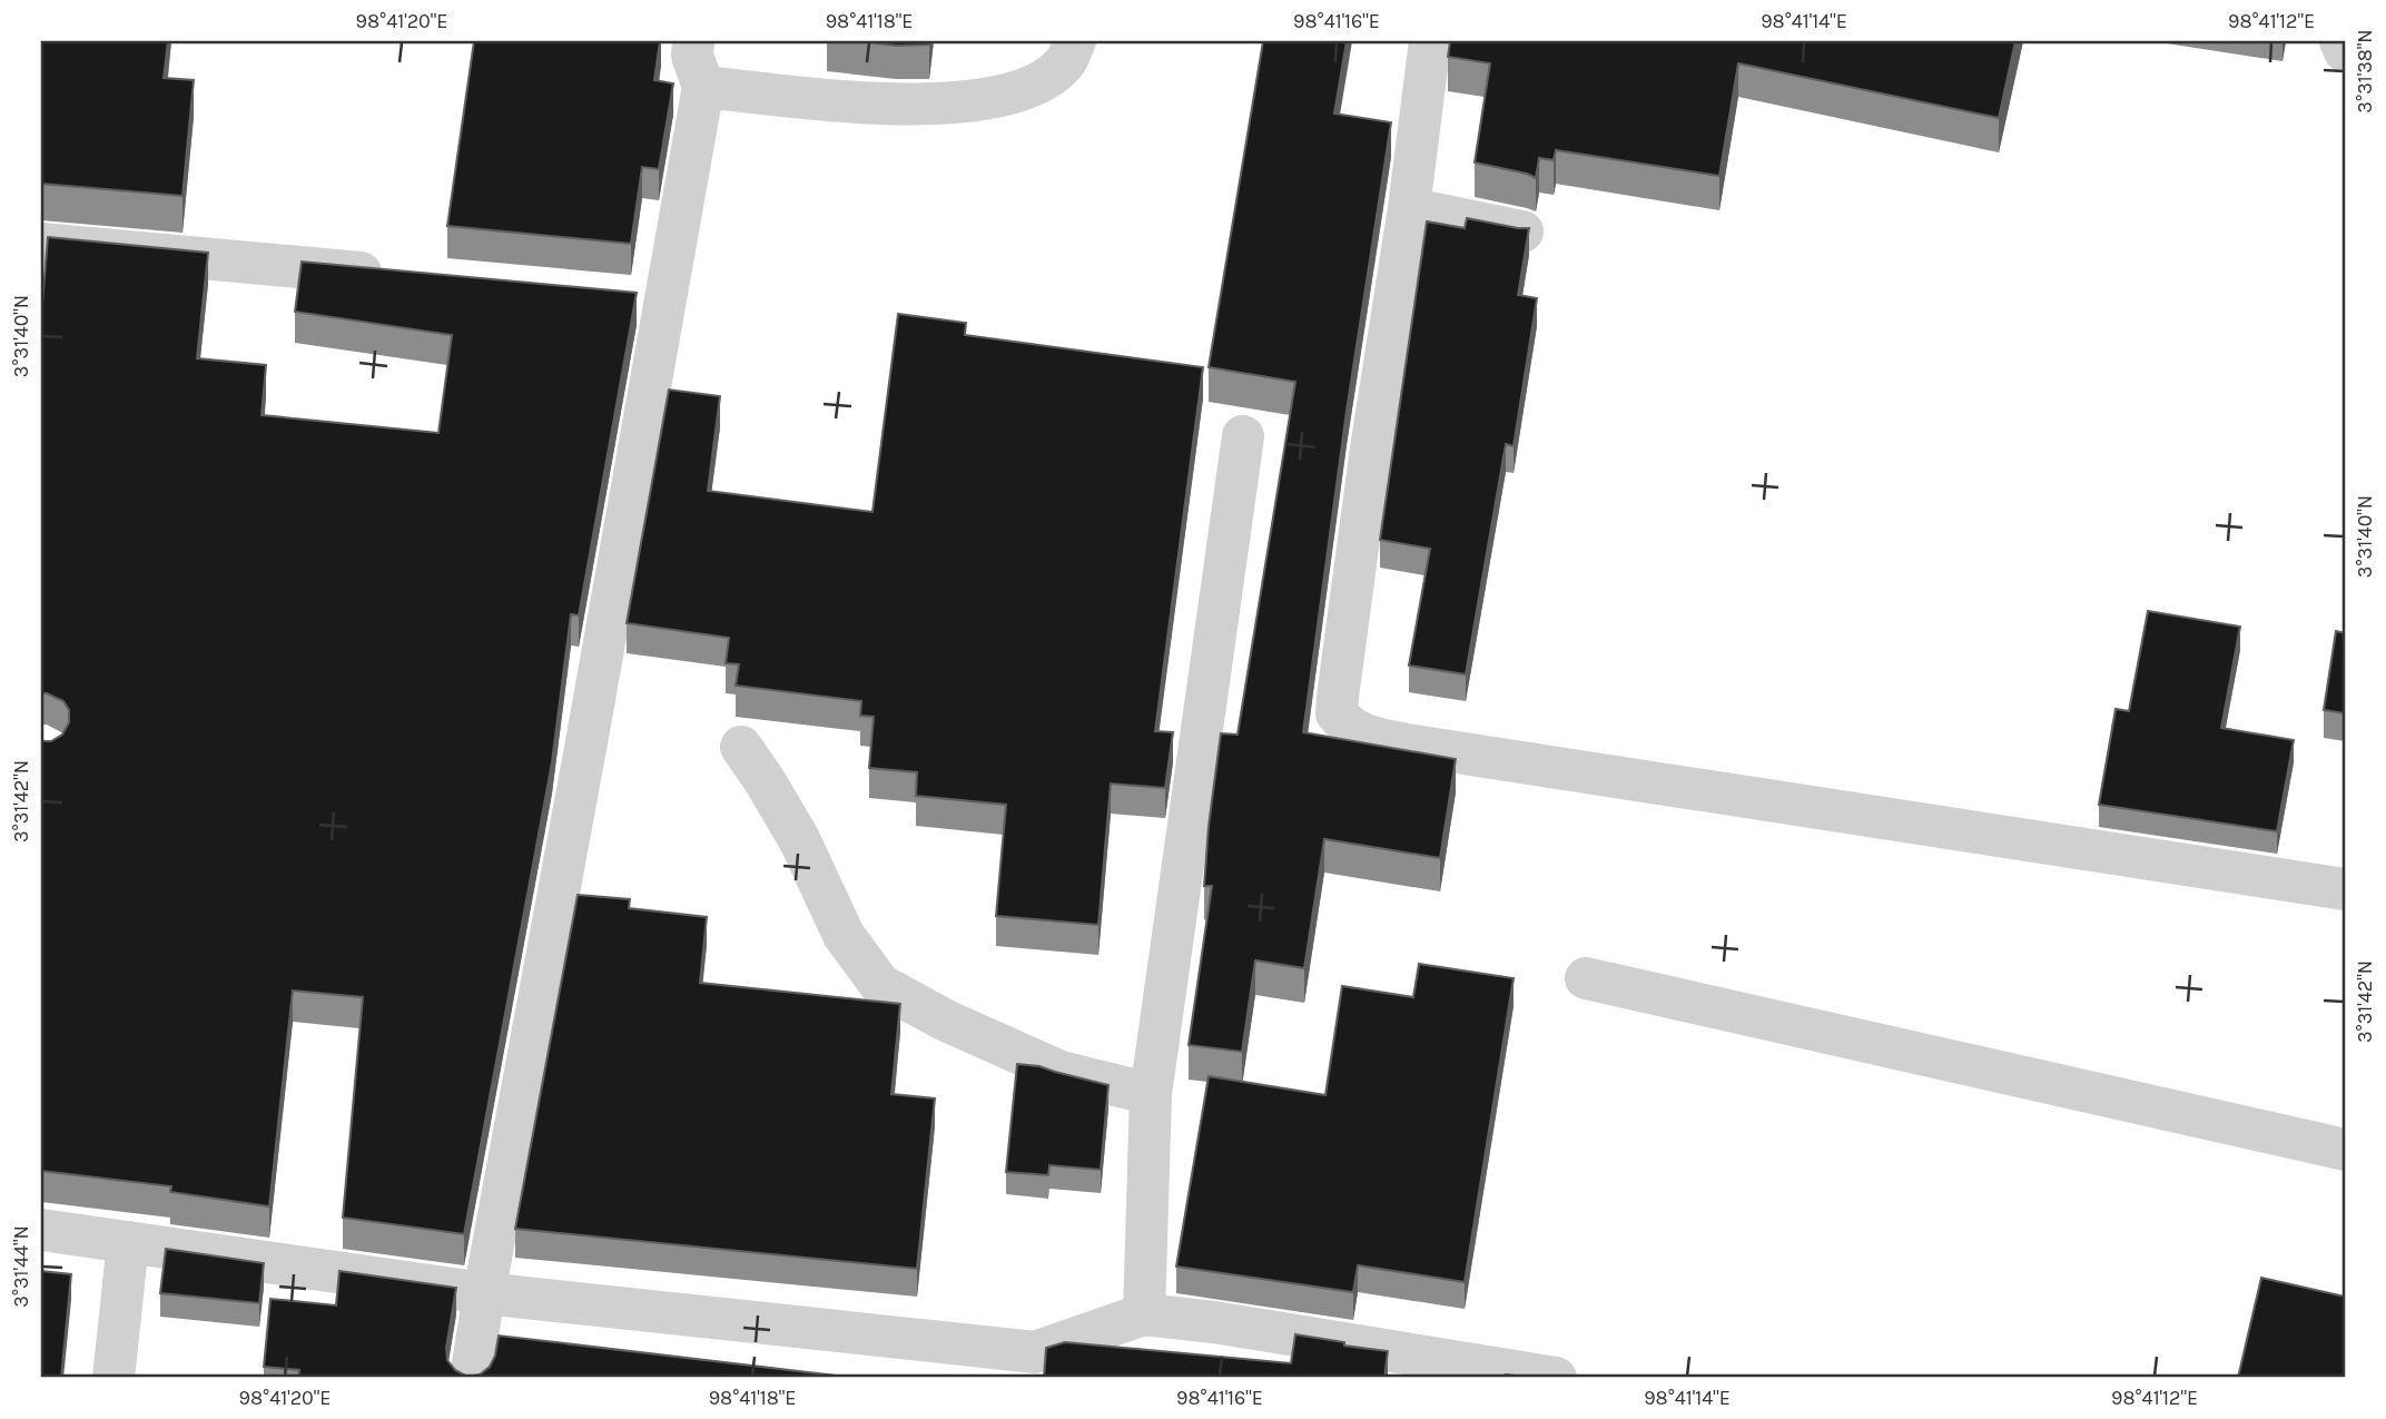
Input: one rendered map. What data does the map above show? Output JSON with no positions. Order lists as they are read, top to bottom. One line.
{"coordinates":["98°41'20\"E","98°41'18\"E","98°41'16\"E","98°41'14\"E","98°41'12\"E","3°31'38\"N","3°31'40\"N","3°31'42\"N","3°31'44\"N"]}
